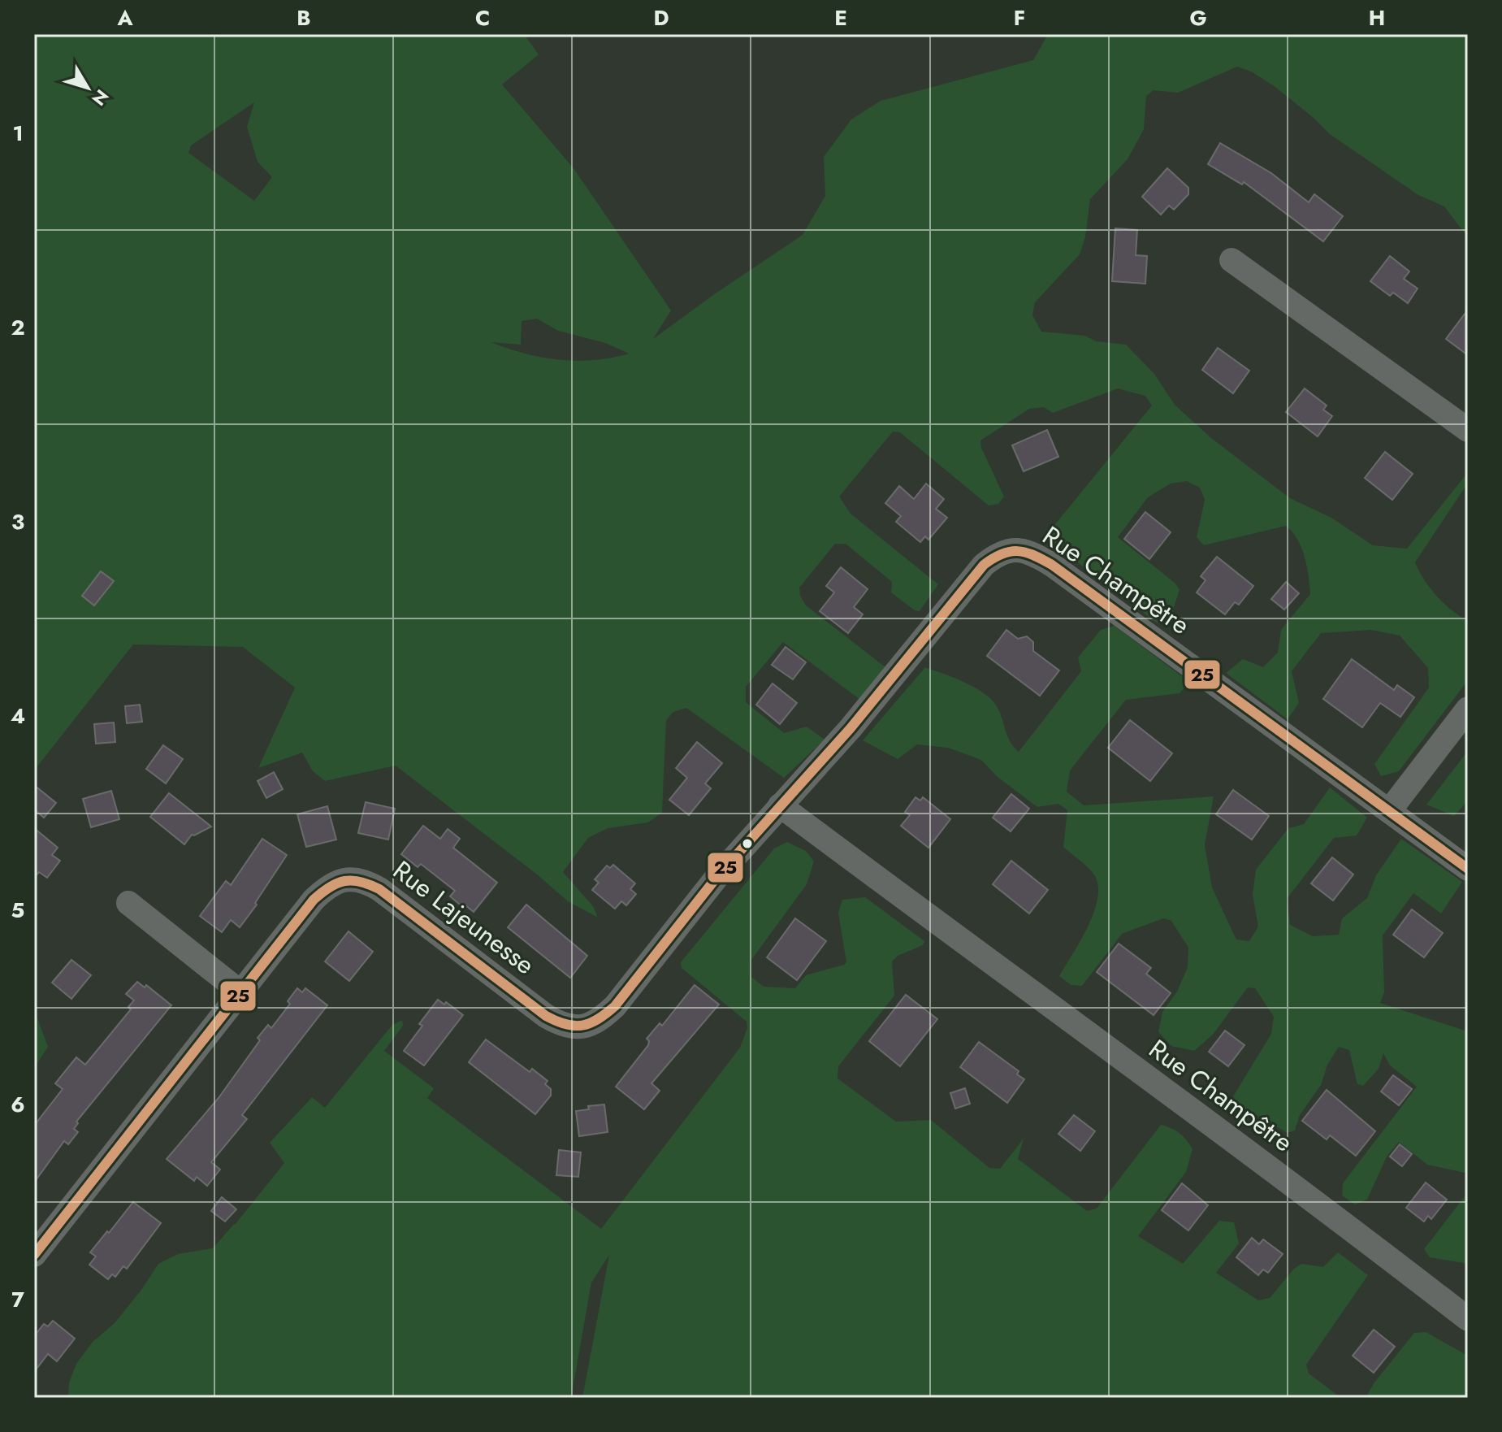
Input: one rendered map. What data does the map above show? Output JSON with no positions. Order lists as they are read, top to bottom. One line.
{"streets":{"street":["Rue Champêtre","Rue Lajeunesse"]},"crossings":[["Rue Champêtre","Rue Lajeunesse"]],"lines":["transit line 25"],"north":"bottom right","grid":{"columns":["A","B","C","D","E","F","G","H"],"rows":["1","2","3","4","5","6","7"]}}
